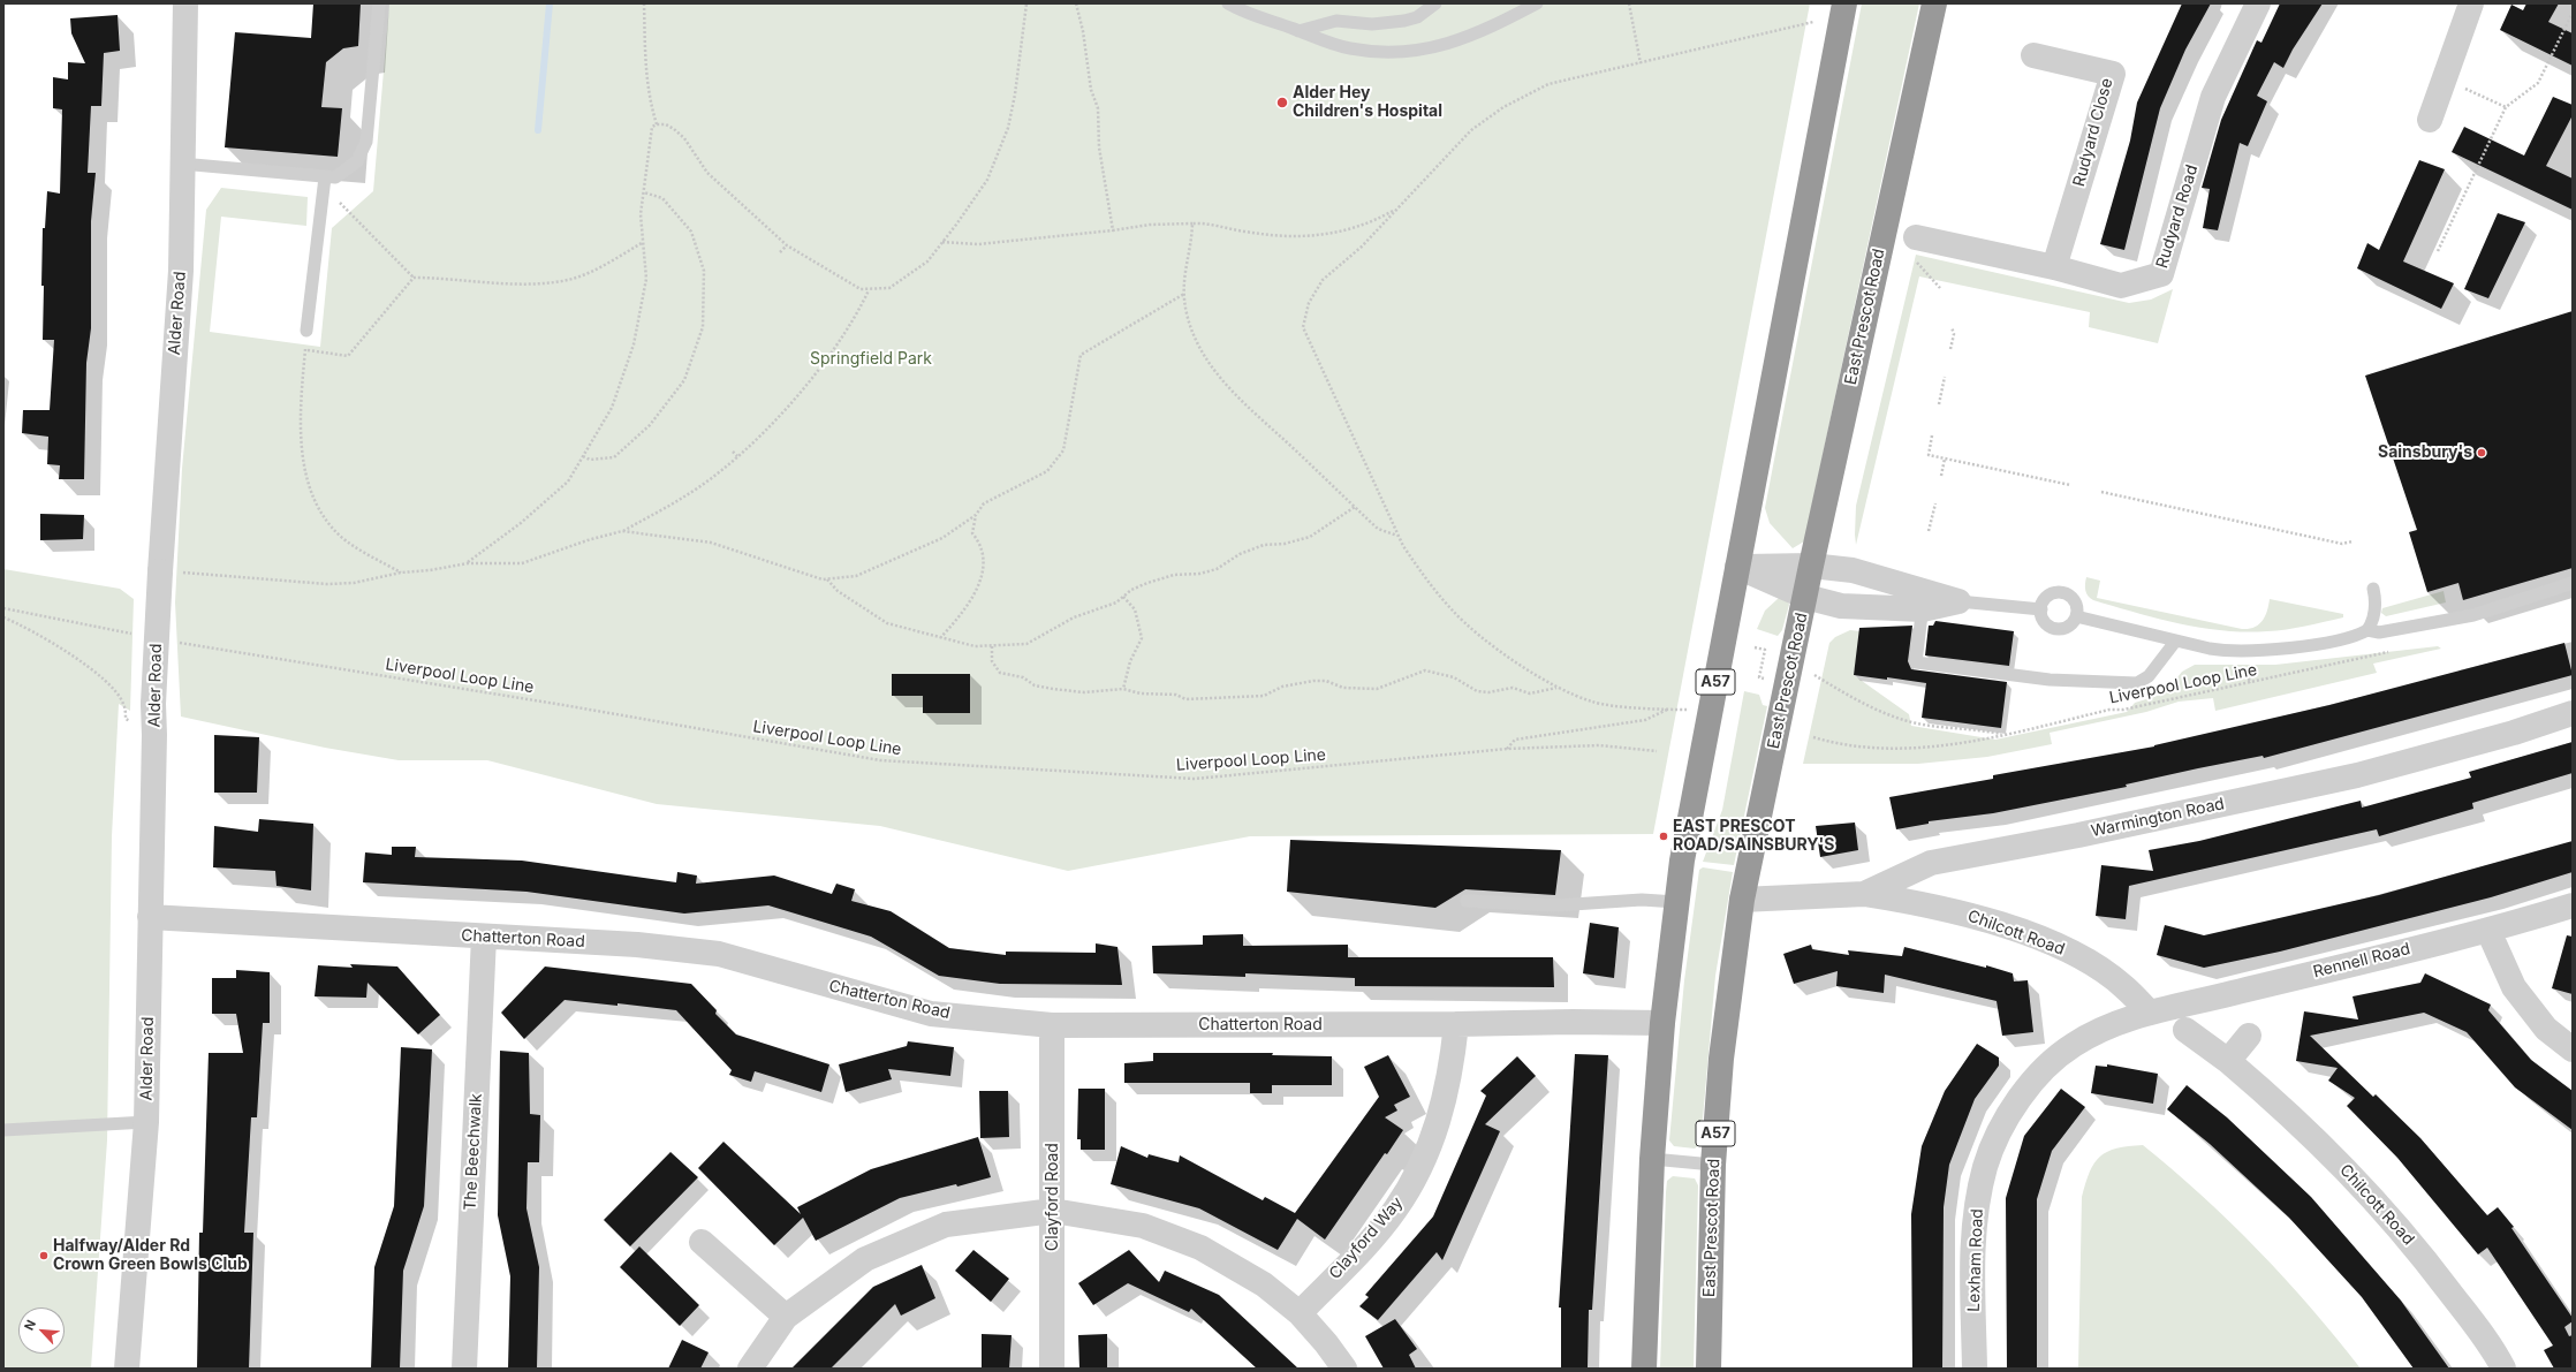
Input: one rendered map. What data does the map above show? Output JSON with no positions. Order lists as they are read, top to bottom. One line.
{"streets":{"highway":["East Prescot Road","A57"],"street":["Rudyard Close","Rudyard Road","Alder Road","Warmington Road","Chilcott Road","Chatterton Road","Rennell Road","The Beechwalk","Clayford Road","Clayford Way","Lexham Road"],"path":["Liverpool Loop Line"]},"crossings":[["Rudyard Close","Rudyard Road"],["Alder Road","Chatterton Road"],["East Prescot Road","Warmington Road"],["A57","Chatterton Road"],["Warmington Road","Chilcott Road"],["Chilcott Road","Rennell Road"],["Chilcott Road","Lexham Road"],["Chatterton Road","The Beechwalk"],["Chatterton Road","Clayford Road"],["Chatterton Road","Clayford Way"],["Rennell Road","Lexham Road"]],"parks":["Springfield Park"],"places":["Alder Hey Children's Hospital","Sainsbury's","EAST PRESCOT ROAD/SAINSBURY'S","Halfway/Alder Rd Crown Green Bowls Club"],"north":"top left"}
